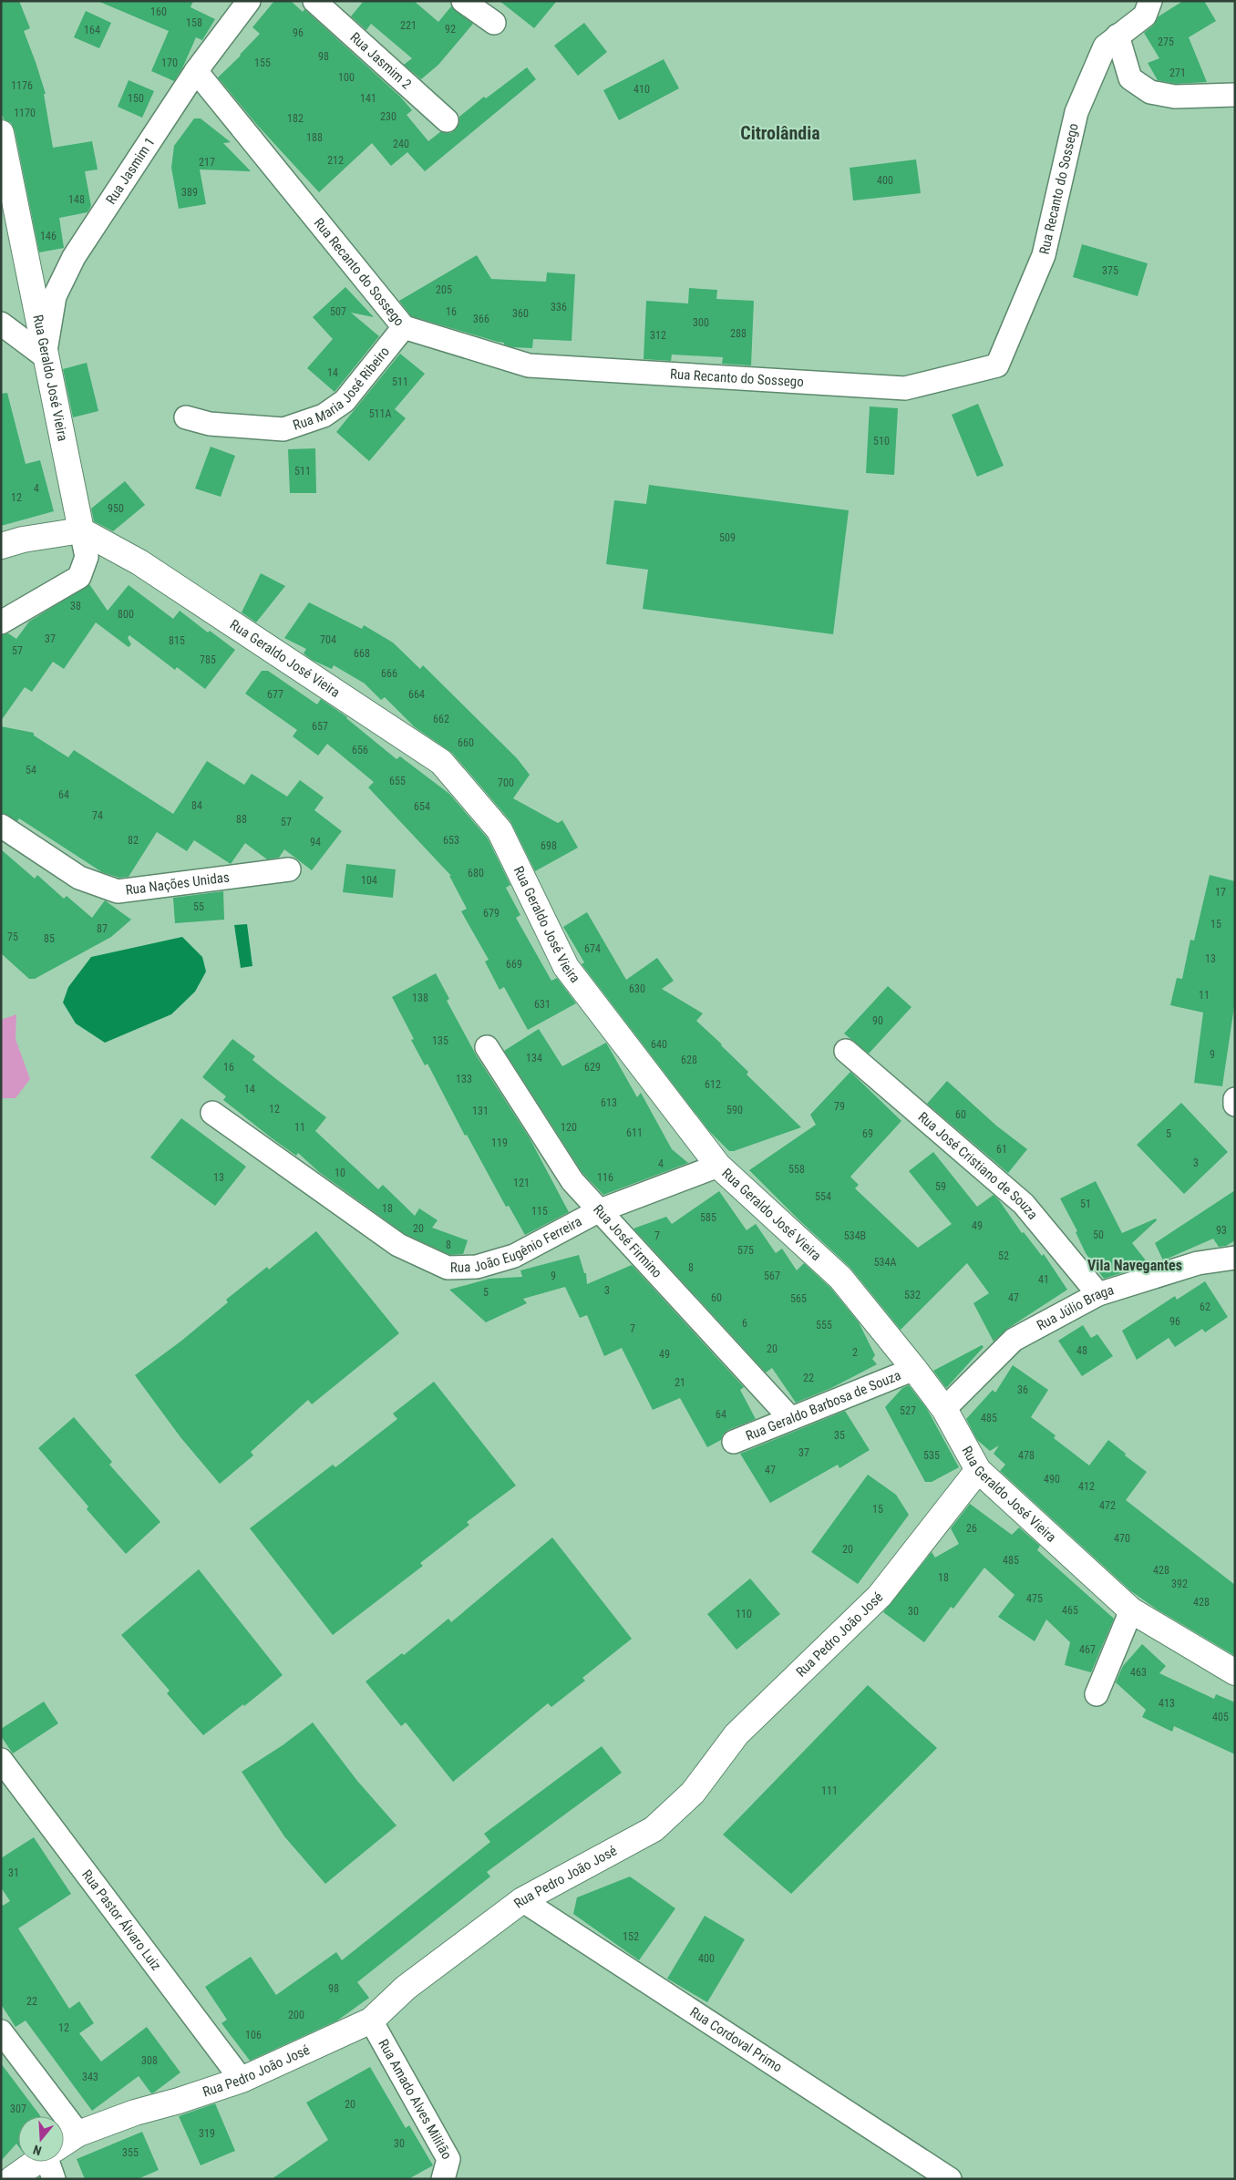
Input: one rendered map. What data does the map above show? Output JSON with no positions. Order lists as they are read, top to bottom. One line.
{"streets":{"street":["Rua Jasmim 2","Rua Jasmim 1","Rua Recanto do Sossego","Rua Geraldo José Vieira","Rua Maria José Ribeiro","Rua Nações Unidas","Rua José Cristiano de Souza","Rua João Eugênio Ferreira","Rua José Firmino","Rua Júlio Braga","Rua Geraldo Barbosa de Souza","Rua Pedro João José","Rua Pastor Álvaro Luiz","Rua Cordoval Primo","Rua Amado Alves Militão"]},"crossings":[["Rua Jasmim 1","Rua Recanto do Sossego"],["Rua Jasmim 1","Rua Geraldo José Vieira"],["Rua Recanto do Sossego","Rua Maria José Ribeiro"],["Rua Geraldo José Vieira","Rua João Eugênio Ferreira"],["Rua Geraldo José Vieira","Rua Júlio Braga"],["Rua Geraldo José Vieira","Rua Geraldo Barbosa de Souza"],["Rua Geraldo José Vieira","Rua Pedro João José"],["Rua José Cristiano de Souza","Rua Júlio Braga"],["Rua João Eugênio Ferreira","Rua José Firmino"],["Rua José Firmino","Rua Geraldo Barbosa de Souza"],["Rua Pedro João José","Rua Pastor Álvaro Luiz"],["Rua Pedro João José","Rua Cordoval Primo"],["Rua Pedro João José","Rua Amado Alves Militão"]],"districts":["Citrolândia","Vila Navegantes"],"house_numbers":["160","158","221","92","164","96","275","98","170","155","271","100","1176","410","150","141","1170","230","182","188","240","212","217","400","389","148","146","375","205","336","507","16","360","366","300","288","312","14","511","511A","510","511","4","12","950","509","38","800","37","704","815","57","668","785","666","677","664","662","657","660","656","54","655","700","64","84","654","74","88","57","82","653","94","698","680","104","17","55","679","15","87","75","85","674","13","669","630","11","138","631","90","135","640","9","134","628","16","629","133","612","14","613","79","12","590","131","60","11","120","611","69","5","119","61","3","4","558","10","13","116","121","59","554","51","18","115","585","49","20","93","50","7","534B","8","575","52","534A","8","9","567","41","3","5","532","60","47","565","62","96","6","555","7","20","48","2","49","22","21","36","527","64","485","35","37","535","478","47","490","412","472","15","26","470","20","485","428","18","392","475","428","465","30","110","467","463","413","405","111","31","152","400","98","22","200","12","106","308","343","20","307","319","30","355"],"north":"bottom"}
